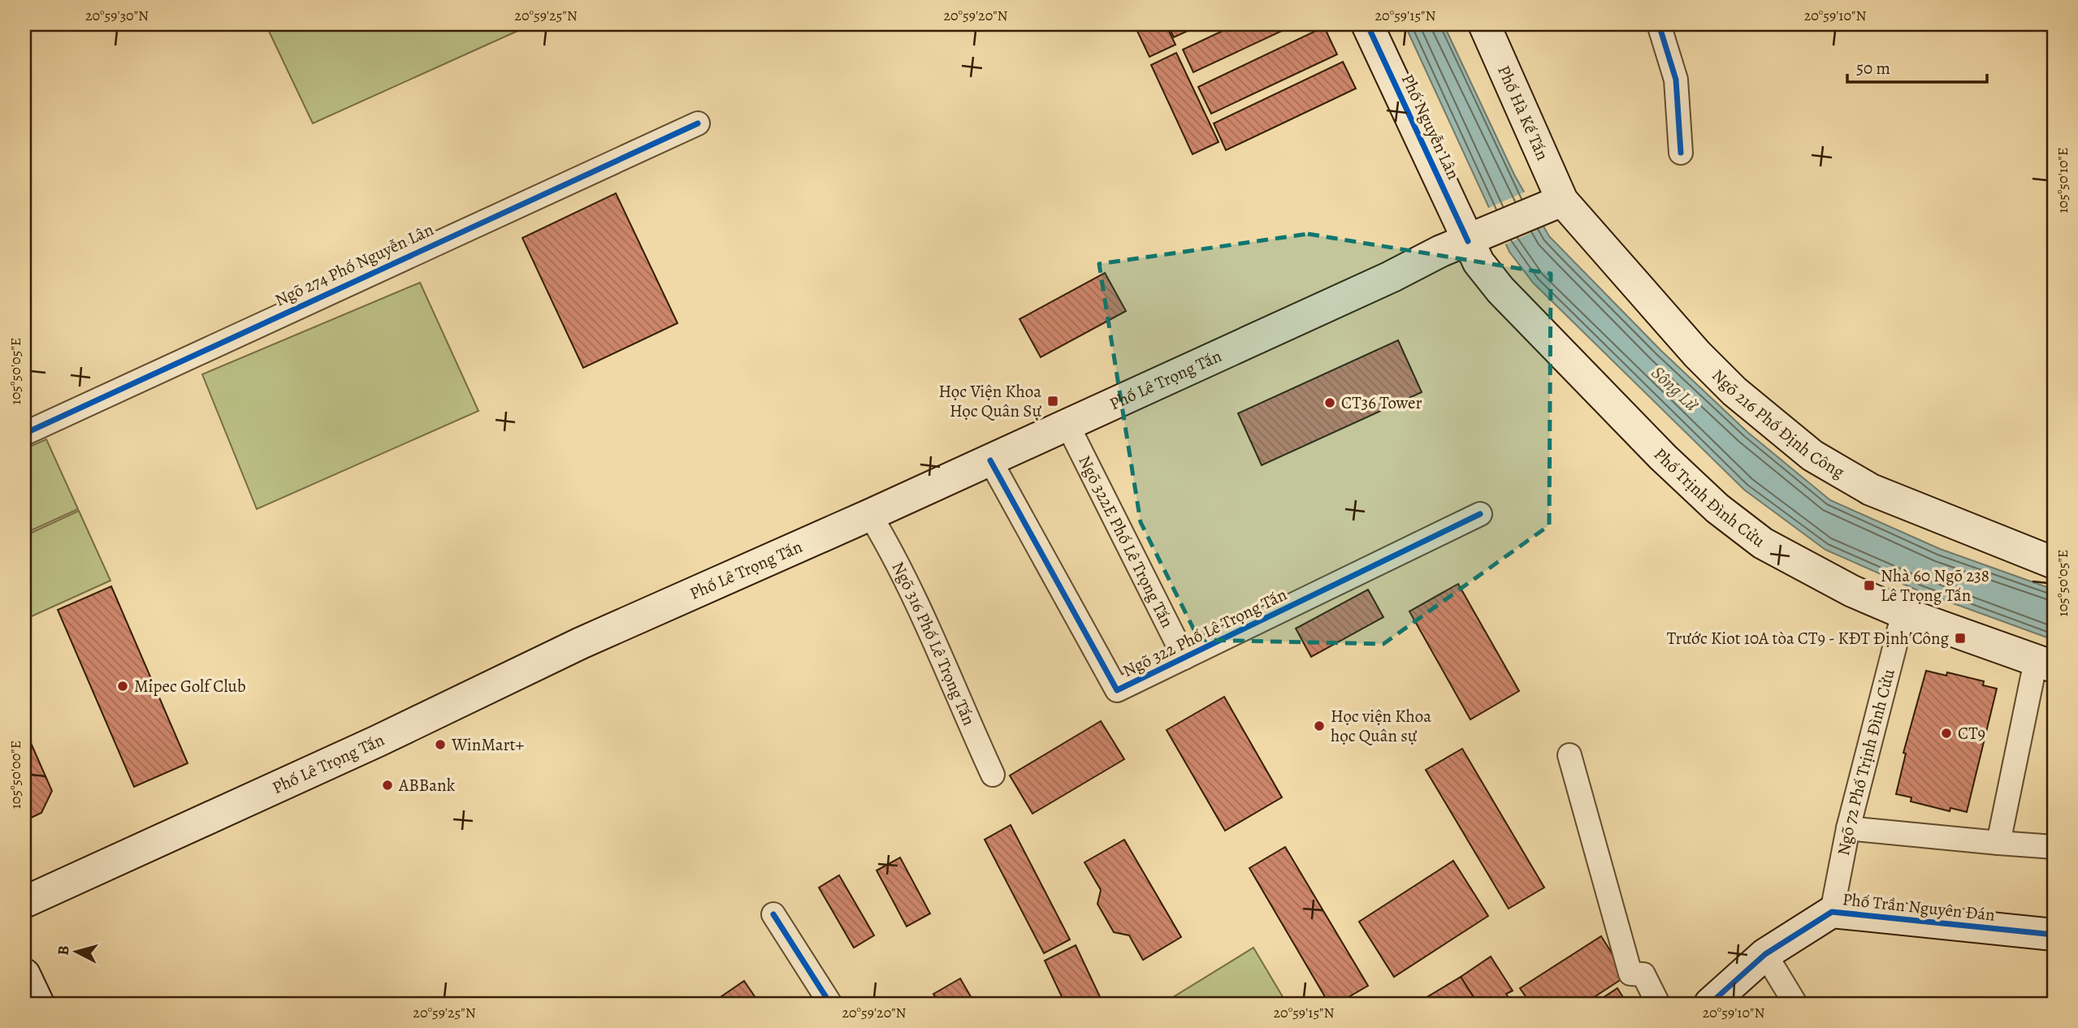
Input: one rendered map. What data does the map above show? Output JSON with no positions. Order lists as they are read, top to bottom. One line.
{"streets":{"main road":["Phố Hà Kế Tấn","Phố Nguyễn Lân","Phố Lê Trọng Tấn","Ngõ 216 Phố Định Công","Phố Trịnh Đình Cửu","Phố Trần Nguyên Đán"],"street":["Ngõ 274 Phố Nguyễn Lân","Ngõ 322E Phố Lê Trọng Tấn","Ngõ 322 Phố Lê Trọng Tấn","Ngõ 316 Phố Lê Trọng Tấn","Ngõ 72 Phố Trịnh Đình Cửu"]},"crossings":[["Phố Hà Kế Tấn","Phố Lê Trọng Tấn"],["Phố Hà Kế Tấn","Ngõ 216 Phố Định Công"],["Phố Nguyễn Lân","Phố Lê Trọng Tấn"],["Phố Nguyễn Lân","Phố Trịnh Đình Cửu"],["Phố Lê Trọng Tấn","Ngõ 216 Phố Định Công"],["Phố Lê Trọng Tấn","Phố Trịnh Đình Cửu"],["Phố Lê Trọng Tấn","Ngõ 322E Phố Lê Trọng Tấn"],["Phố Lê Trọng Tấn","Ngõ 322 Phố Lê Trọng Tấn"],["Phố Lê Trọng Tấn","Ngõ 316 Phố Lê Trọng Tấn"],["Phố Trịnh Đình Cửu","Ngõ 72 Phố Trịnh Đình Cửu"],["Ngõ 322E Phố Lê Trọng Tấn","Ngõ 322 Phố Lê Trọng Tấn"],["Ngõ 72 Phố Trịnh Đình Cửu","Phố Trần Nguyên Đán"]],"water":["Sông Lừ"],"places":{"transit":["Học Viện Khoa Học Quân Sự","Nhà 60 Ngõ 238 Lê Trọng Tấn","Trước Kiot 10A tòa CT9 - KĐT Định Công"],"other":["CT36 Tower","Mipec Golf Club","Học viện Khoa học Quân sự","CT9","WinMart+","ABBank"]},"scale_bar":"50 m","north":"left","coordinates":["20°59'30\"N","20°59'25\"N","20°59'20\"N","20°59'15\"N","20°59'10\"N","105°50'10\"E","105°50'05\"E","105°50'00\"E"]}
